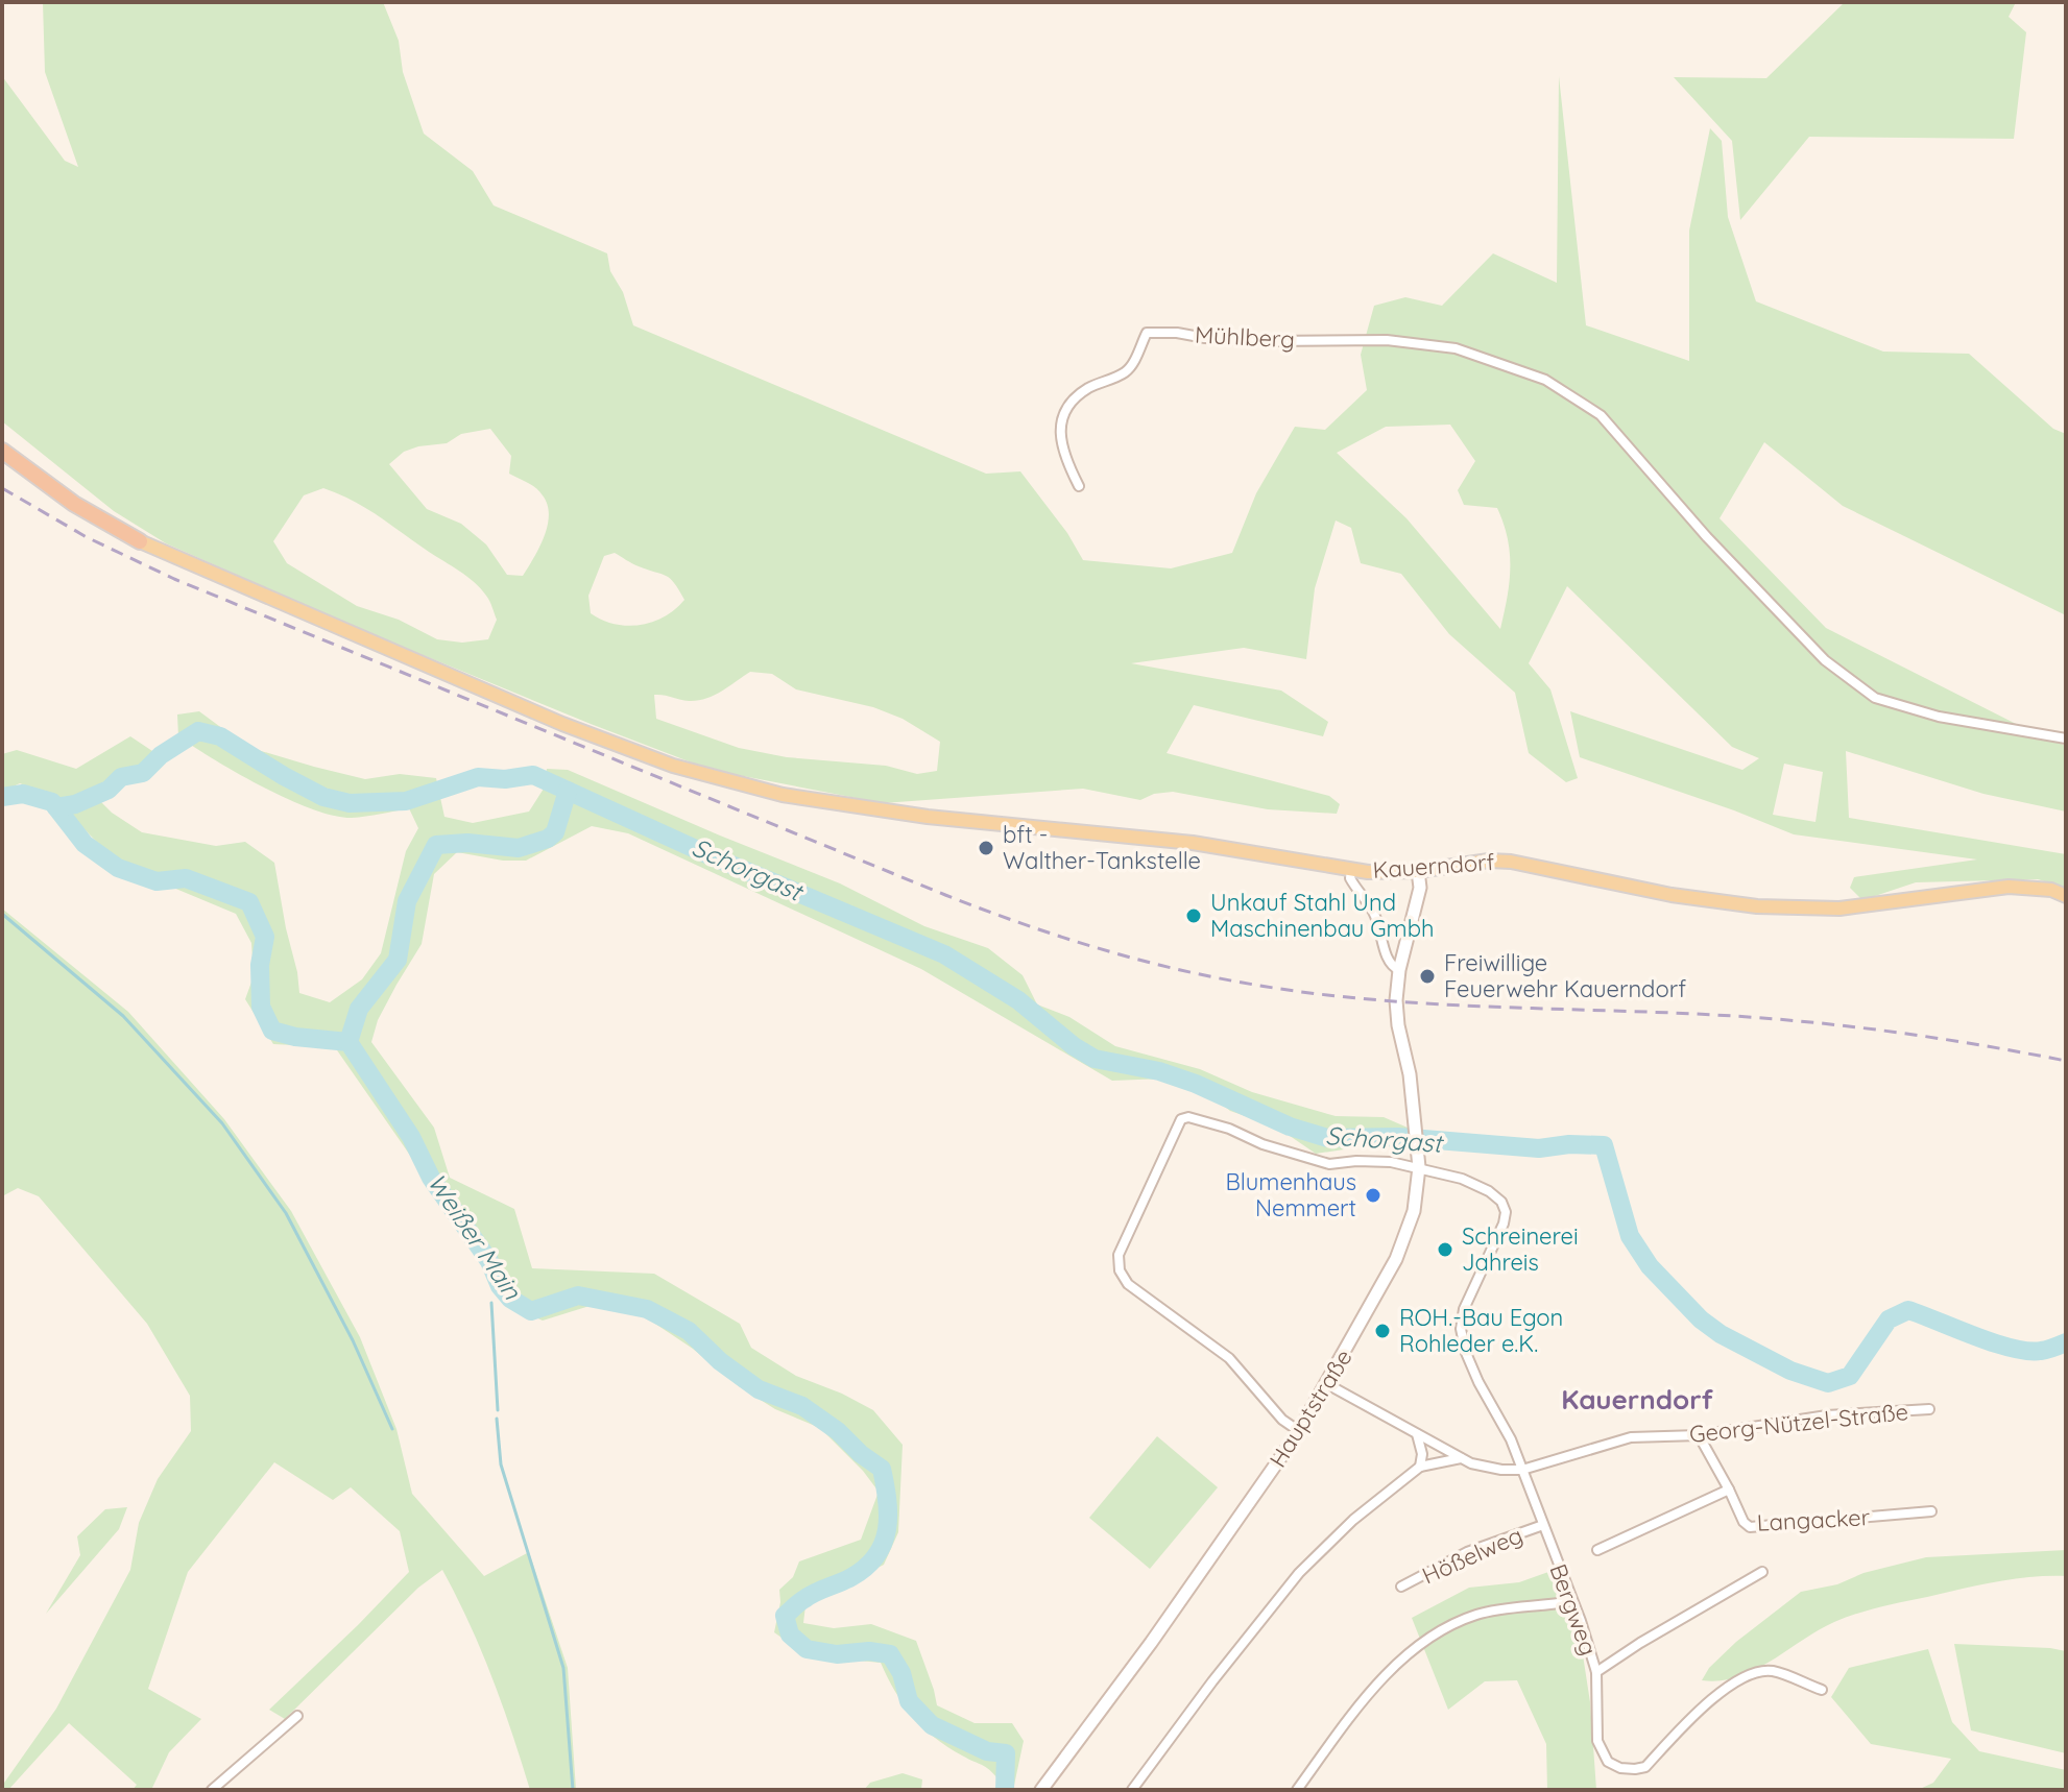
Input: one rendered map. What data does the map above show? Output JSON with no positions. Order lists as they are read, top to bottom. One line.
{"streets":{"main road":["Kauerndorf","Hauptstraße"],"street":["Mühlberg","Georg-Nützel-Straße","Langacker","Hößelweg","Bergweg"]},"crossings":[["Kauerndorf","Hauptstraße"],["Hauptstraße","Bergweg"],["Georg-Nützel-Straße","Langacker"],["Georg-Nützel-Straße","Bergweg"],["Hößelweg","Bergweg"]],"districts":["Kauerndorf"],"water":["Schorgast","Weißer Main"],"places":["bft - Walther-Tankstelle","Unkauf Stahl Und Maschinenbau Gmbh","Freiwillige Feuerwehr Kauerndorf","Blumenhaus Nemmert","Schreinerei Jahreis","ROH.-Bau Egon Rohleder e.K."]}
